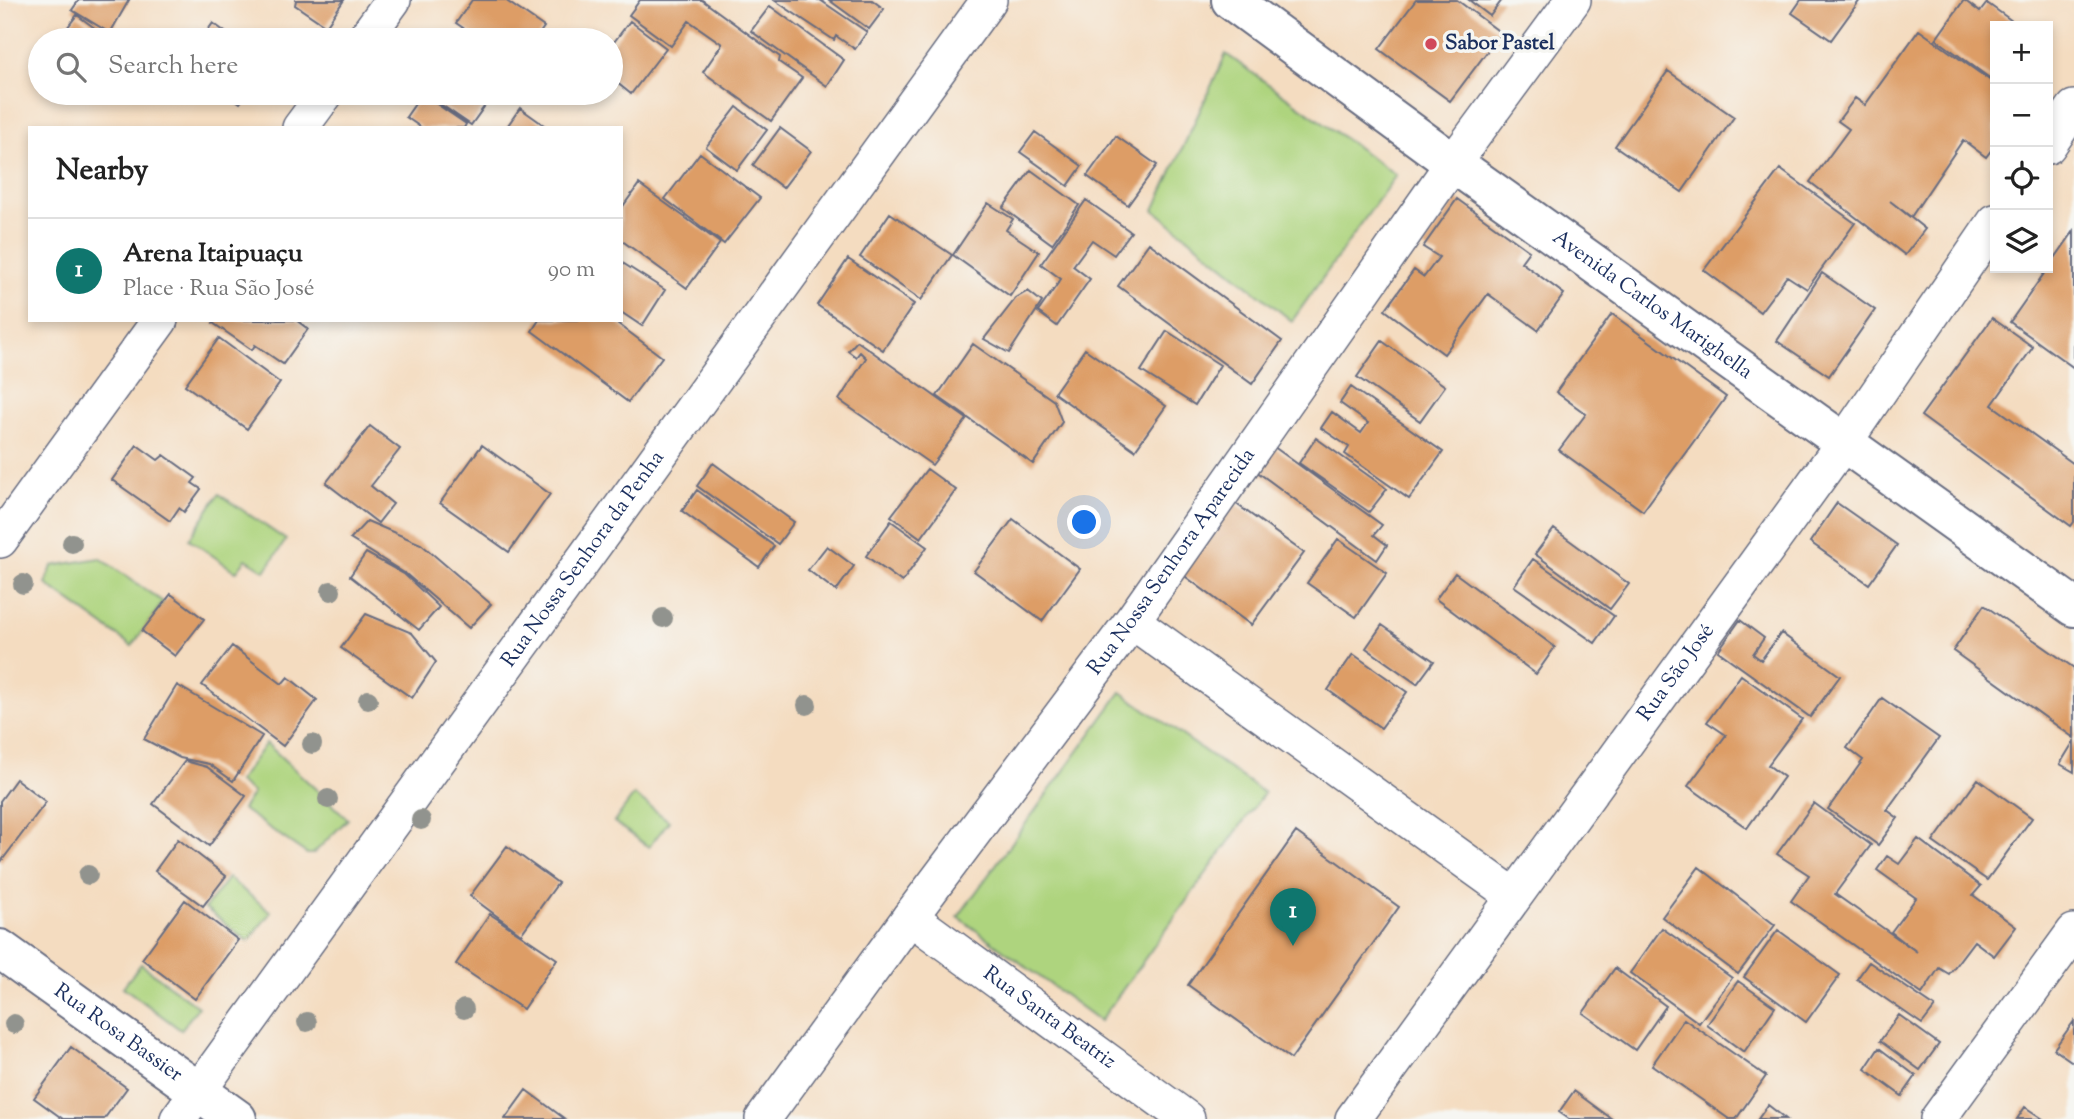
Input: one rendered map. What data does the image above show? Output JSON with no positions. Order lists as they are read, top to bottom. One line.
{"streets":{"main road":["Avenida Carlos Marighella","Rua Rosa Bassier"],"street":["Rua Nossa Senhora da Penha","Rua Nossa Senhora Aparecida","Rua São José","Rua Santa Beatriz"]},"crossings":[["Avenida Carlos Marighella","Rua Nossa Senhora Aparecida"],["Avenida Carlos Marighella","Rua São José"],["Rua Nossa Senhora da Penha","Rua Rosa Bassier"],["Rua Nossa Senhora Aparecida","Rua Santa Beatriz"]],"places":["Sabor Pastel"],"page":{"map_buttons":["+","−"],"search":"Search here","heading":"Nearby","list":[{"mark":"1","name":"Arena Itaipuaçu","note":"Place · Rua São José","value":"90 m"}],"pins":"1"}}
